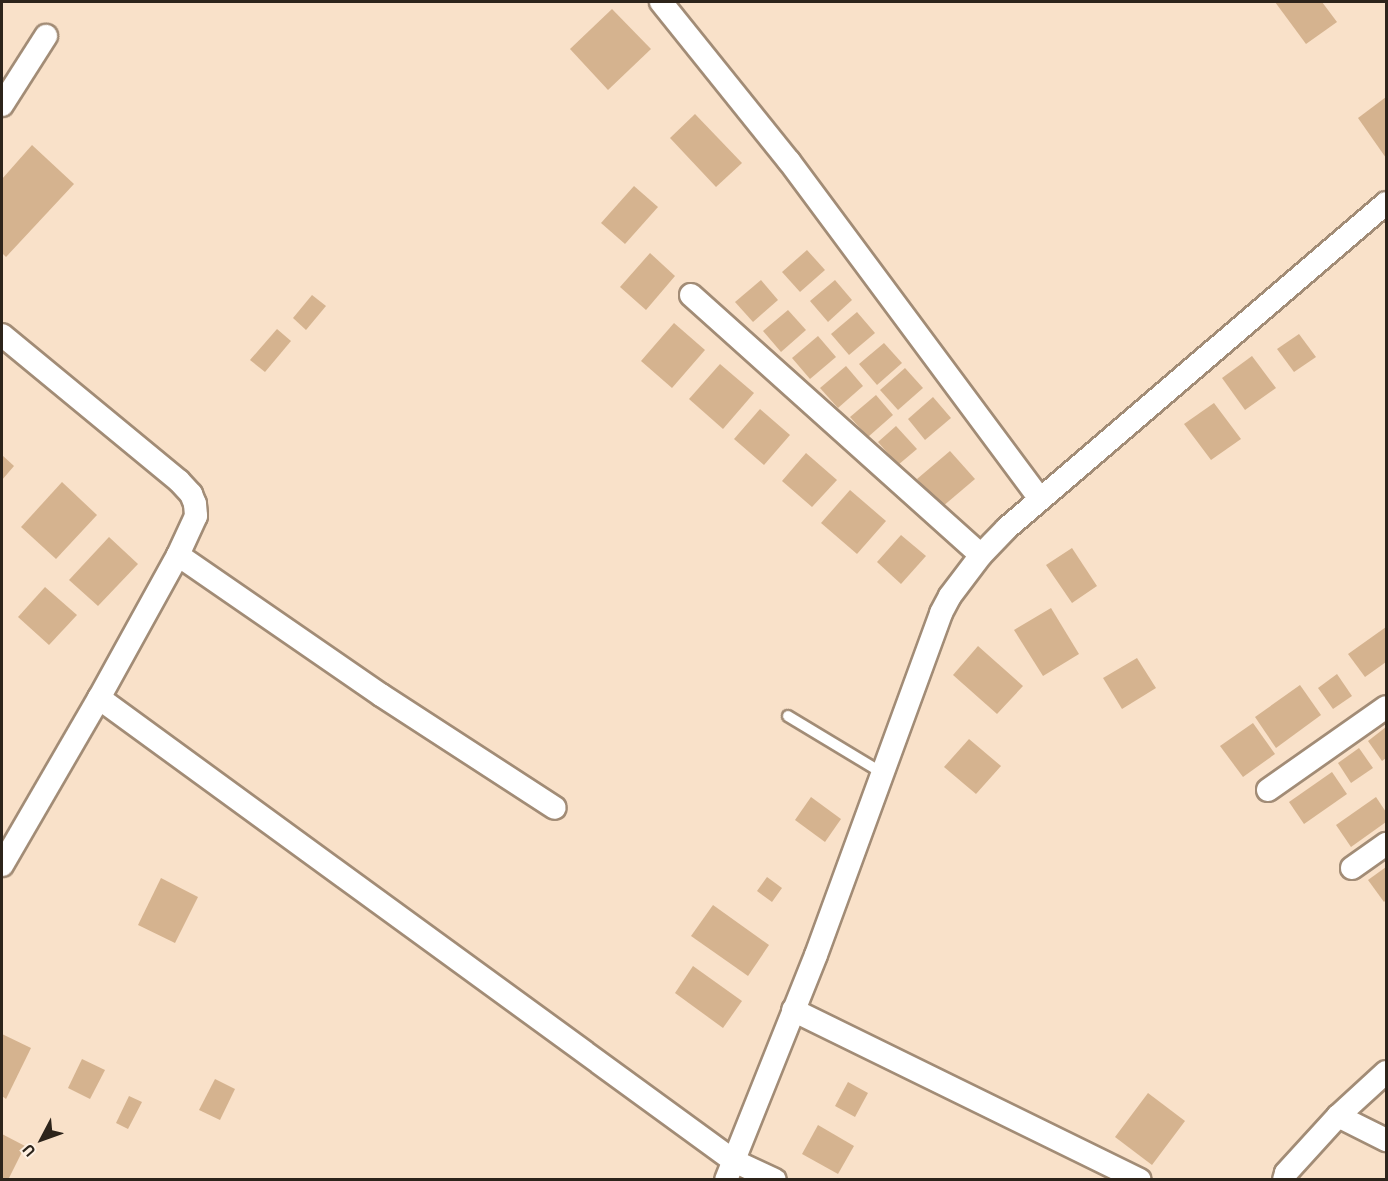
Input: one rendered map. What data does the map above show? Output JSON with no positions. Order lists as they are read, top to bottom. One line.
{"north":"bottom left"}
